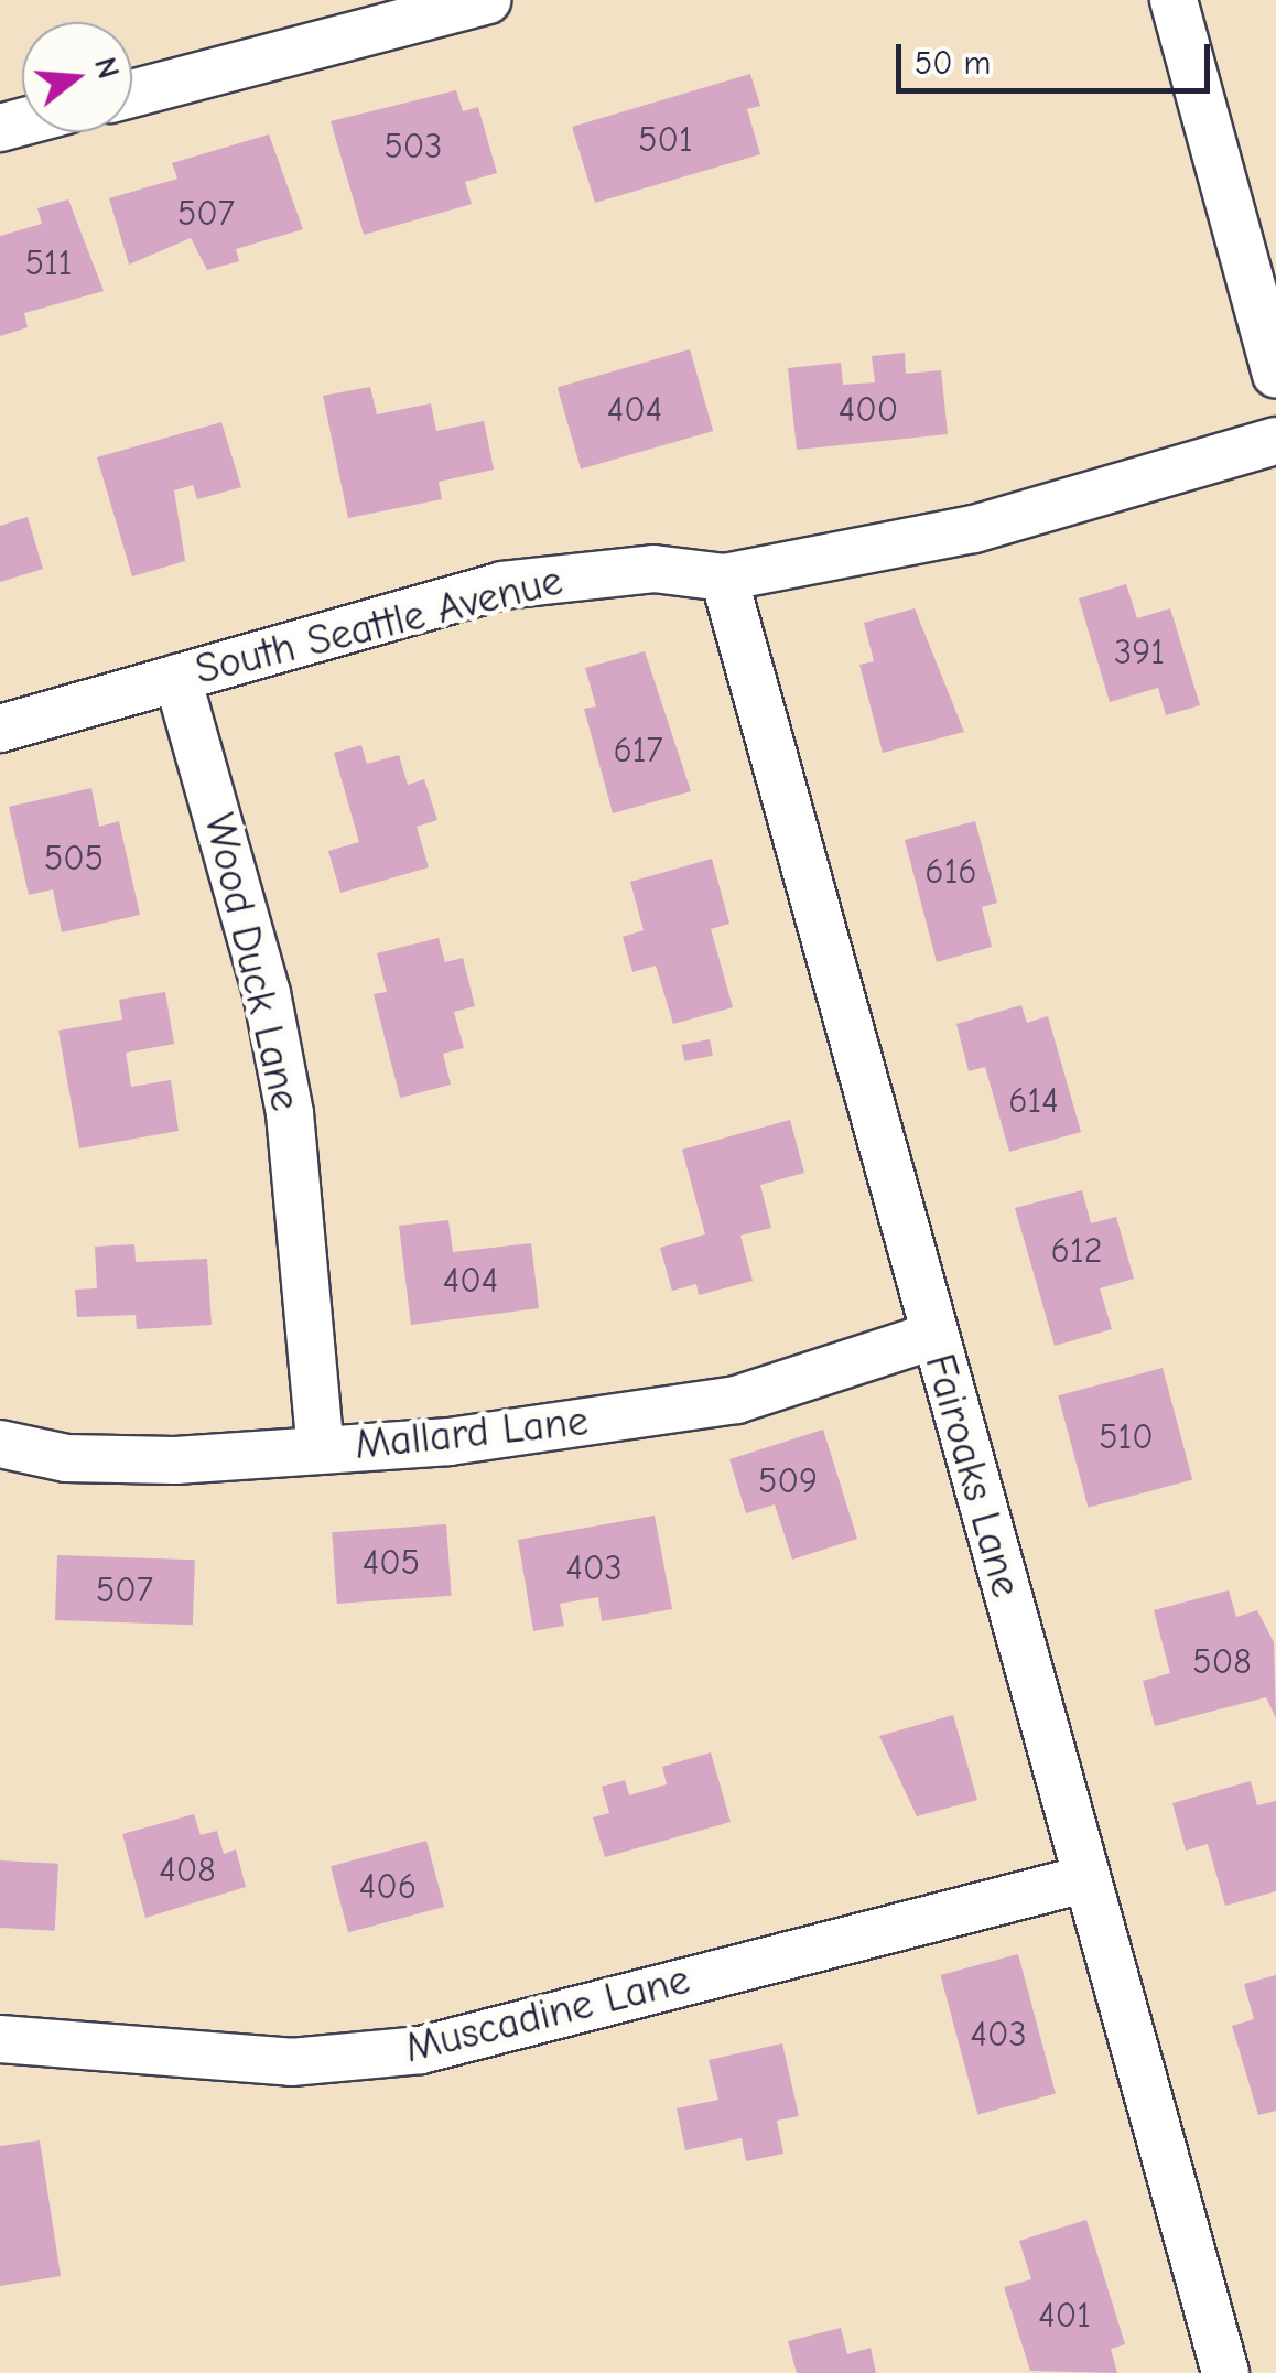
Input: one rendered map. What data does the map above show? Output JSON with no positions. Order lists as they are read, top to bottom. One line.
{"streets":{"street":["South Seattle Avenue","Wood Duck Lane","Mallard Lane","Fairoaks Lane","Muscadine Lane"]},"crossings":[["South Seattle Avenue","Wood Duck Lane"],["South Seattle Avenue","Fairoaks Lane"],["Wood Duck Lane","Mallard Lane"],["Mallard Lane","Fairoaks Lane"],["Fairoaks Lane","Muscadine Lane"]],"house_numbers":["501","503","507","511","404","400","391","617","505","616","614","612","404","510","509","405","403","507","508","408","406","403","401"],"scale_bar":"50 m","north":"right"}
